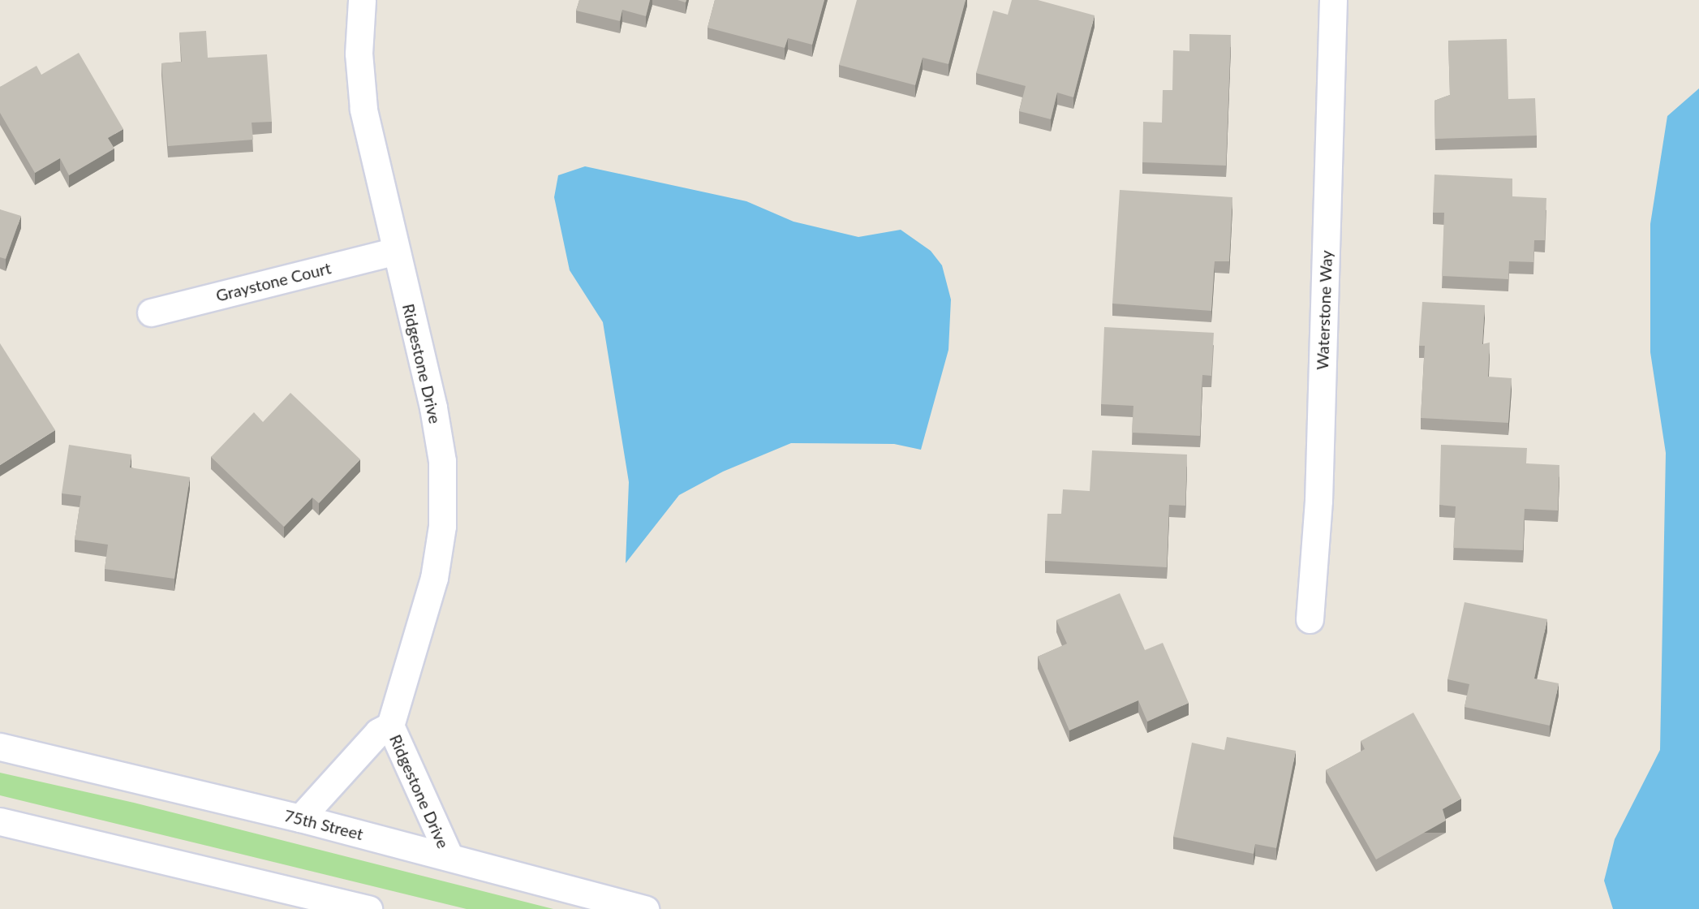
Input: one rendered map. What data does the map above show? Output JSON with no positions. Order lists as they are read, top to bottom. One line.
{"streets":{"street":["Graystone Court","Waterstone Way","Ridgestone Drive","75th Street"]},"crossings":[["Graystone Court","Ridgestone Drive"],["Ridgestone Drive","75th Street"]]}
